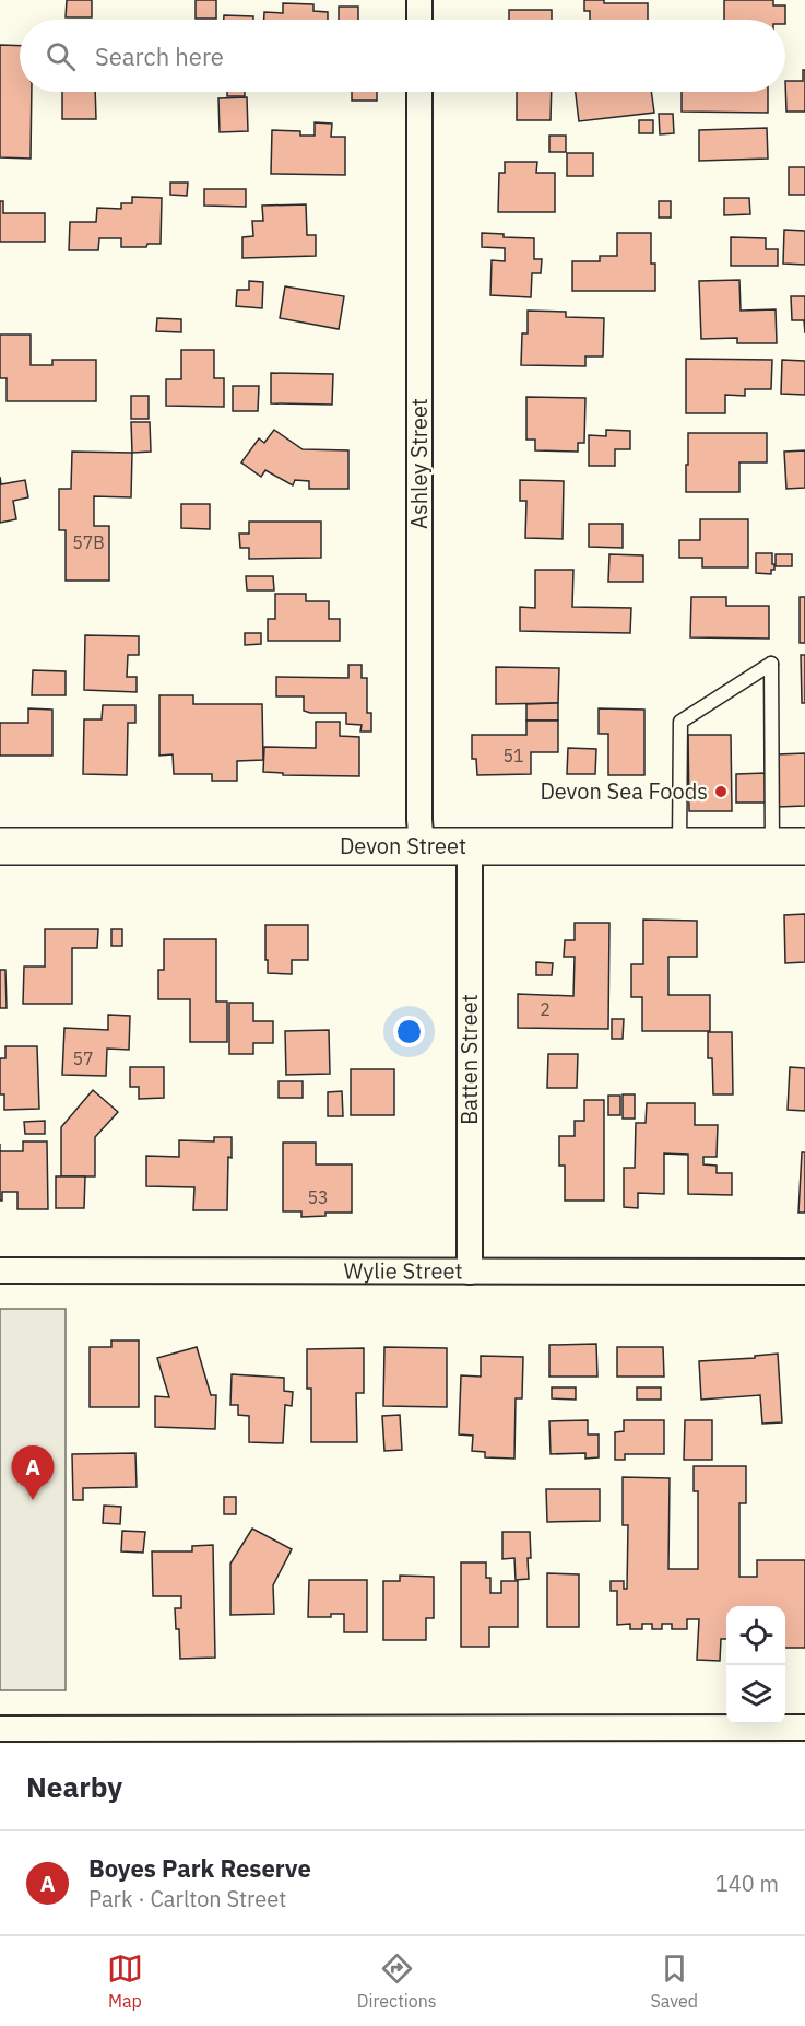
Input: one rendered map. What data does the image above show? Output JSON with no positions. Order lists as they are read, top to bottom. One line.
{"streets":{"main road":["Devon Street"],"street":["Ashley Street","Batten Street","Wylie Street"]},"crossings":[["Ashley Street","Devon Street"],["Devon Street","Batten Street"],["Batten Street","Wylie Street"]],"places":["Devon Sea Foods"],"house_numbers":["57B","51","2","57","53"],"page":{"search":"Search here","pins":"A","heading":"Nearby","list":[{"mark":"A","name":"Boyes Park Reserve","note":"Park · Carlton Street","value":"140 m"}],"nav":["Map","Directions","Saved"]}}
